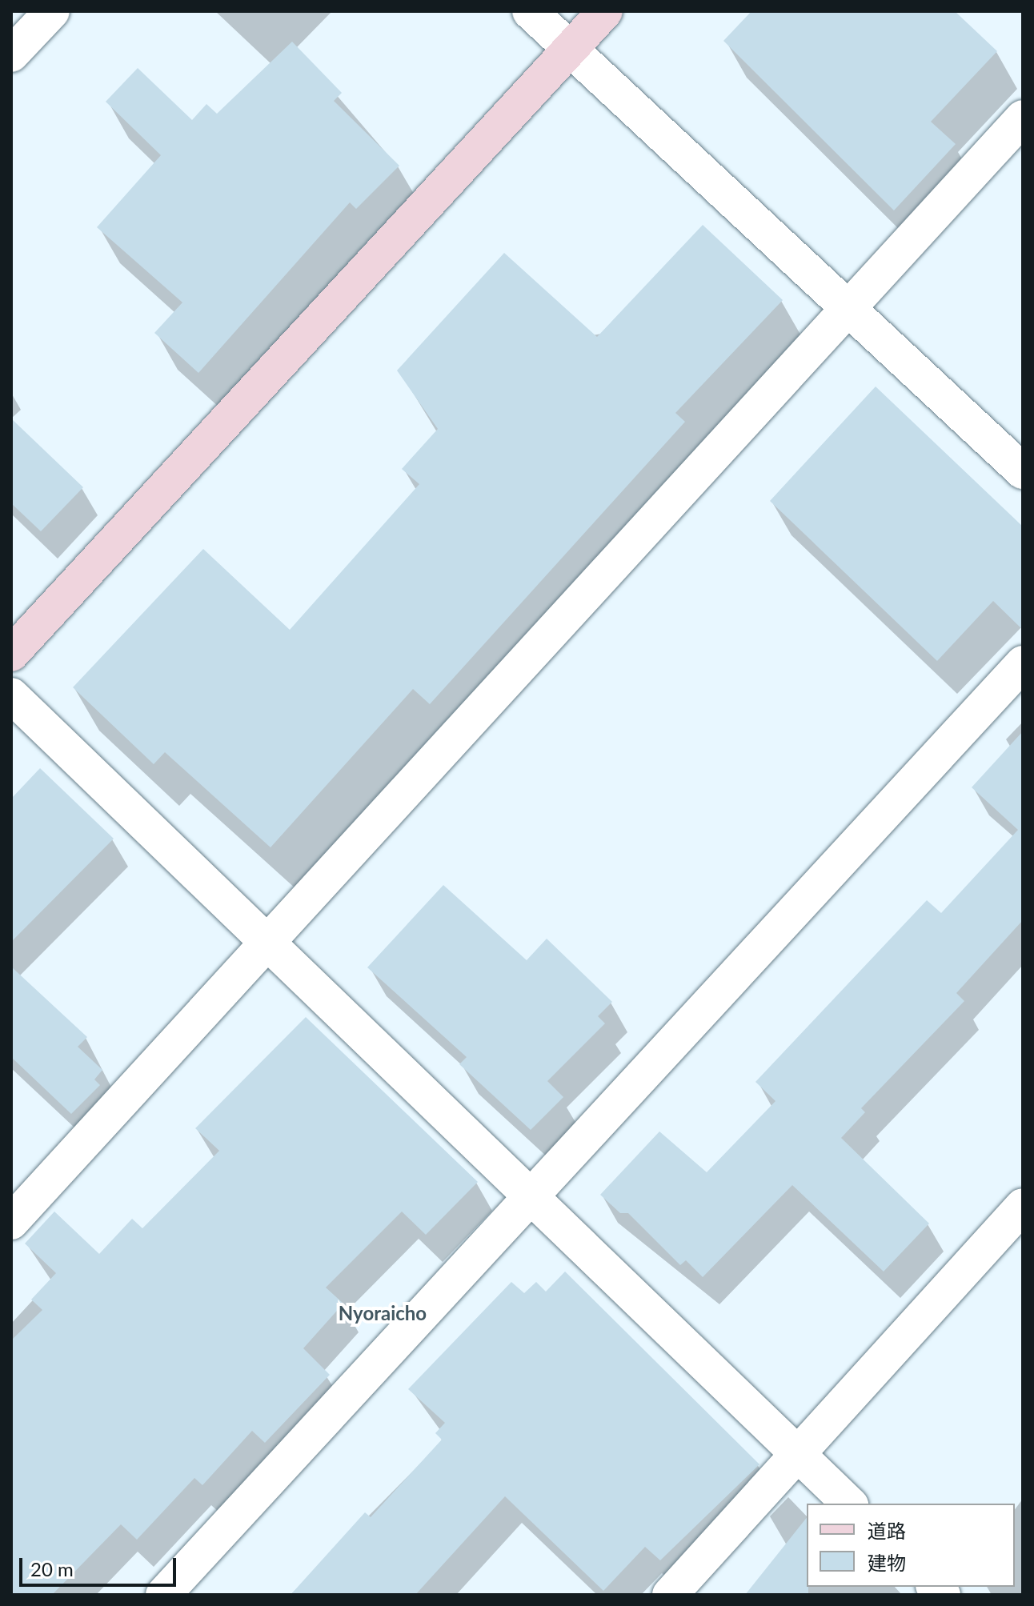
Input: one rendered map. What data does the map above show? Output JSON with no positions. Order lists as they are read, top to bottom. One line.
{"districts":["Nyoraicho"],"legend":["道路","建物"],"scale_bar":"20 m"}
